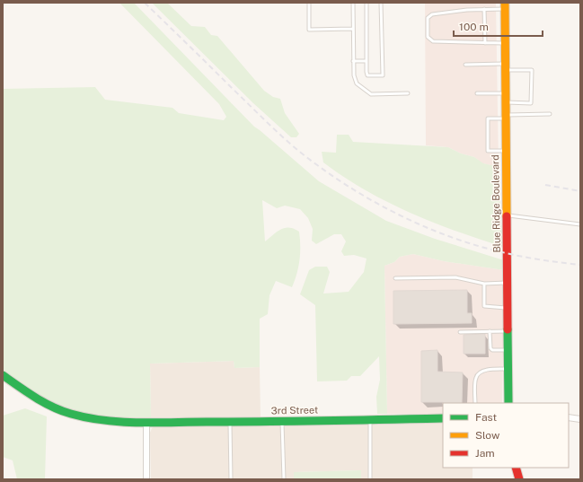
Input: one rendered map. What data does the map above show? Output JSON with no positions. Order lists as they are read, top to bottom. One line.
{"streets":{"street":["Blue Ridge Boulevard","3rd Street"]},"legend":["Fast","Slow","Jam"],"scale_bar":"100 m"}
